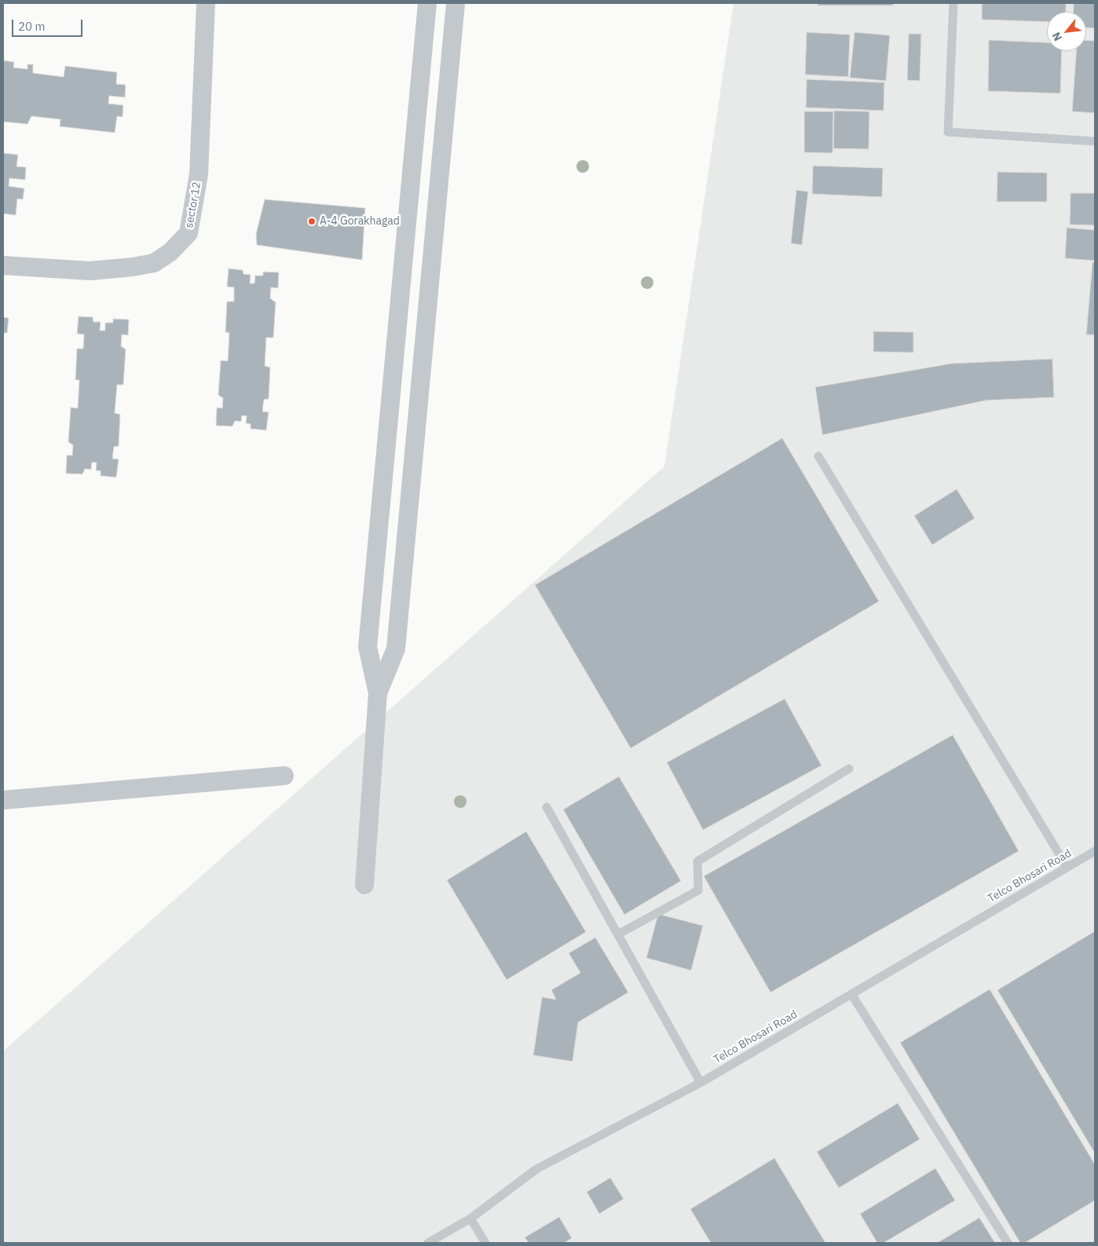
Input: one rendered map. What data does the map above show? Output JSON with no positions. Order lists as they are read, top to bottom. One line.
{"streets":{"street":["sector 12"],"lane":["Telco Bhosari Road"]},"places":["A-4 Gorakhagad"],"scale_bar":"20 m","north":"bottom left"}
